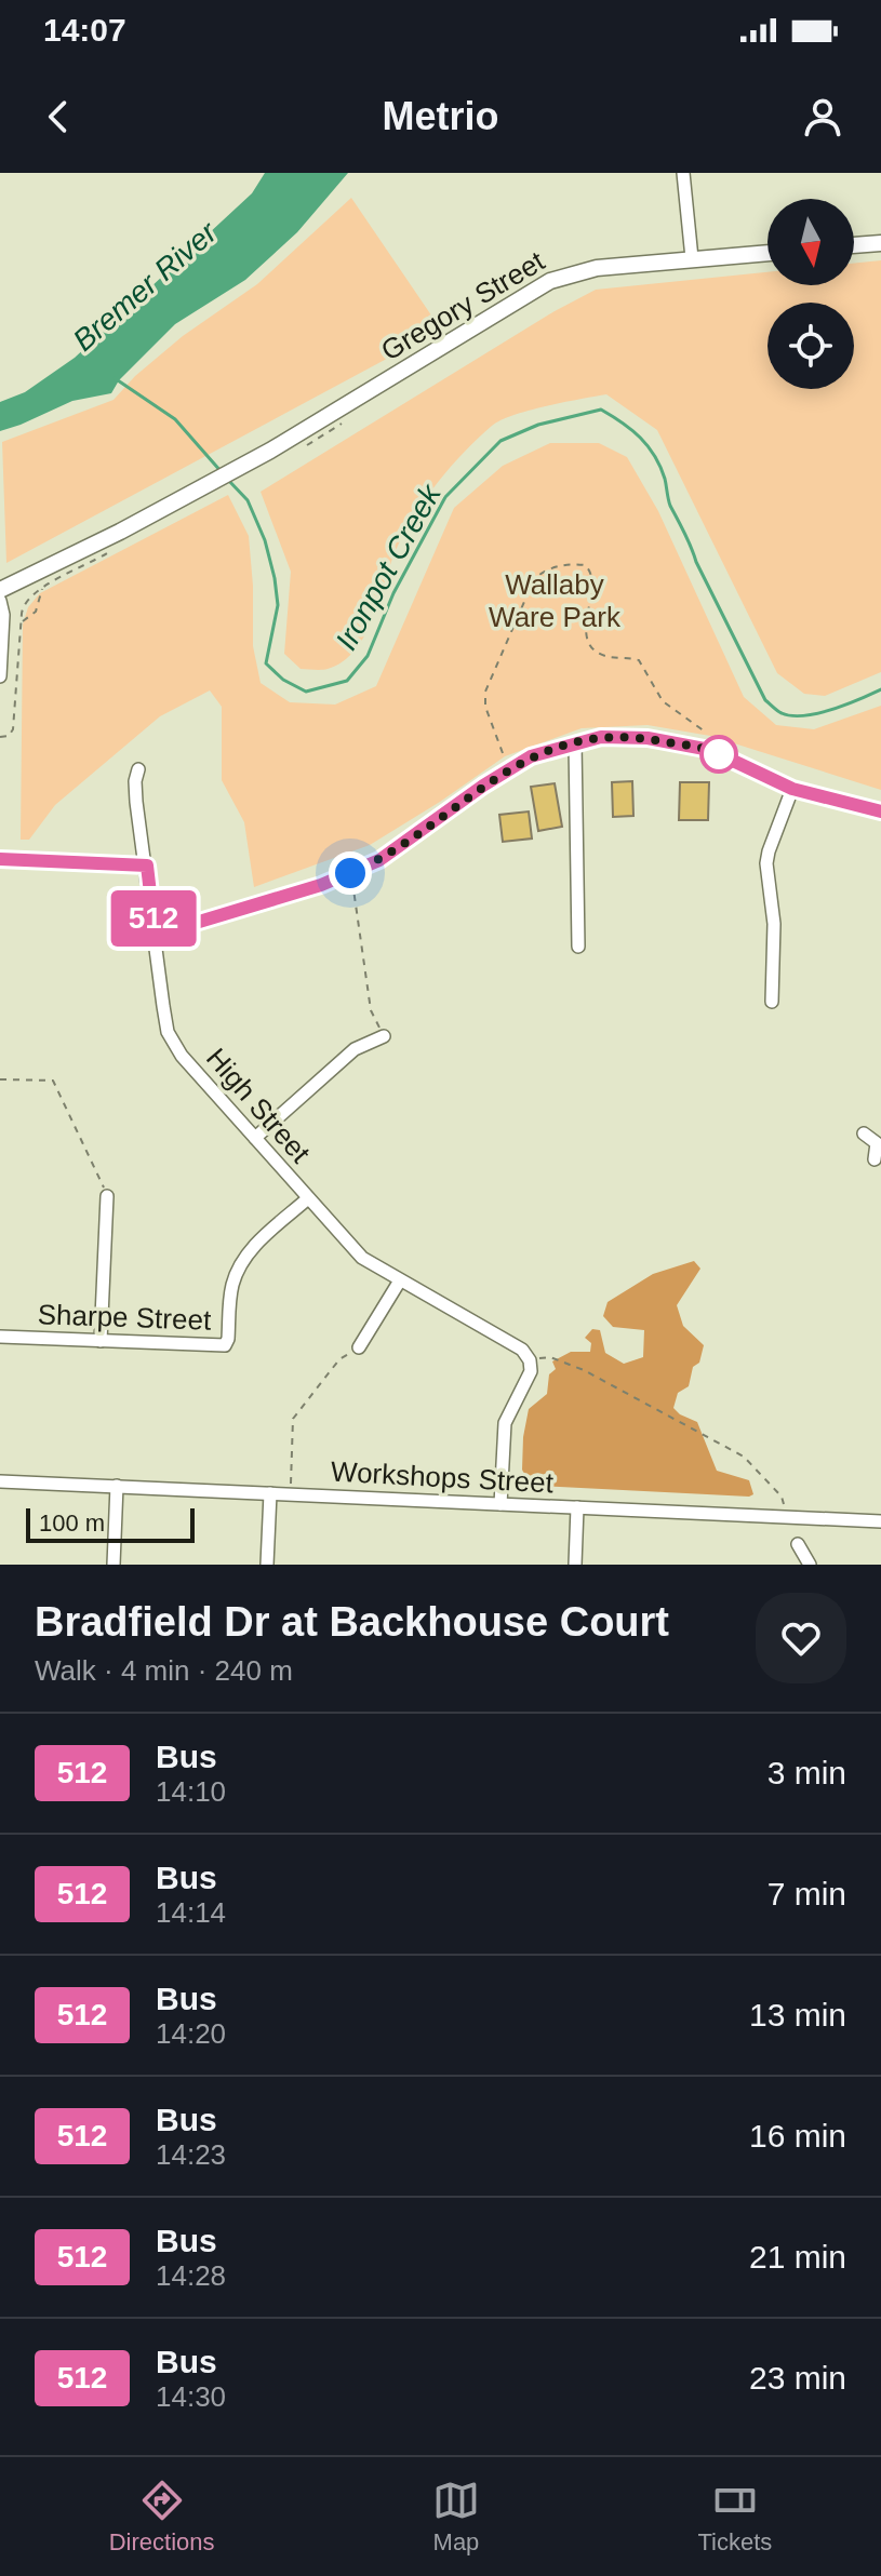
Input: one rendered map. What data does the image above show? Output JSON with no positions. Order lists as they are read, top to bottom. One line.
{"streets":{"main road":["Gregory Street"],"street":["High Street","Sharpe Street","Workshops Street"]},"crossings":[["High Street","Sharpe Street"]],"water":["Bremer River","Ironpot Creek"],"parks":["Wallaby Ware Park"],"lines":["bus line 512"],"scale_bar":"100 m","north":"bottom","page":{"status":"14:07","header":"Metrio","on_map":"512","scale":"100 m","heading":["Bradfield Dr at Backhouse Court","Walk · 4 min · 240 m"],"list":[{"mark":"512","name":"Bus","note":"14:10","value":"3 min"},{"mark":"512","name":"Bus","note":"14:14","value":"7 min"},{"mark":"512","name":"Bus","note":"14:20","value":"13 min"},{"mark":"512","name":"Bus","note":"14:23","value":"16 min"},{"mark":"512","name":"Bus","note":"14:28","value":"21 min"},{"mark":"512","name":"Bus","note":"14:30","value":"23 min"}],"tabs":["Directions","Map","Tickets"]}}
